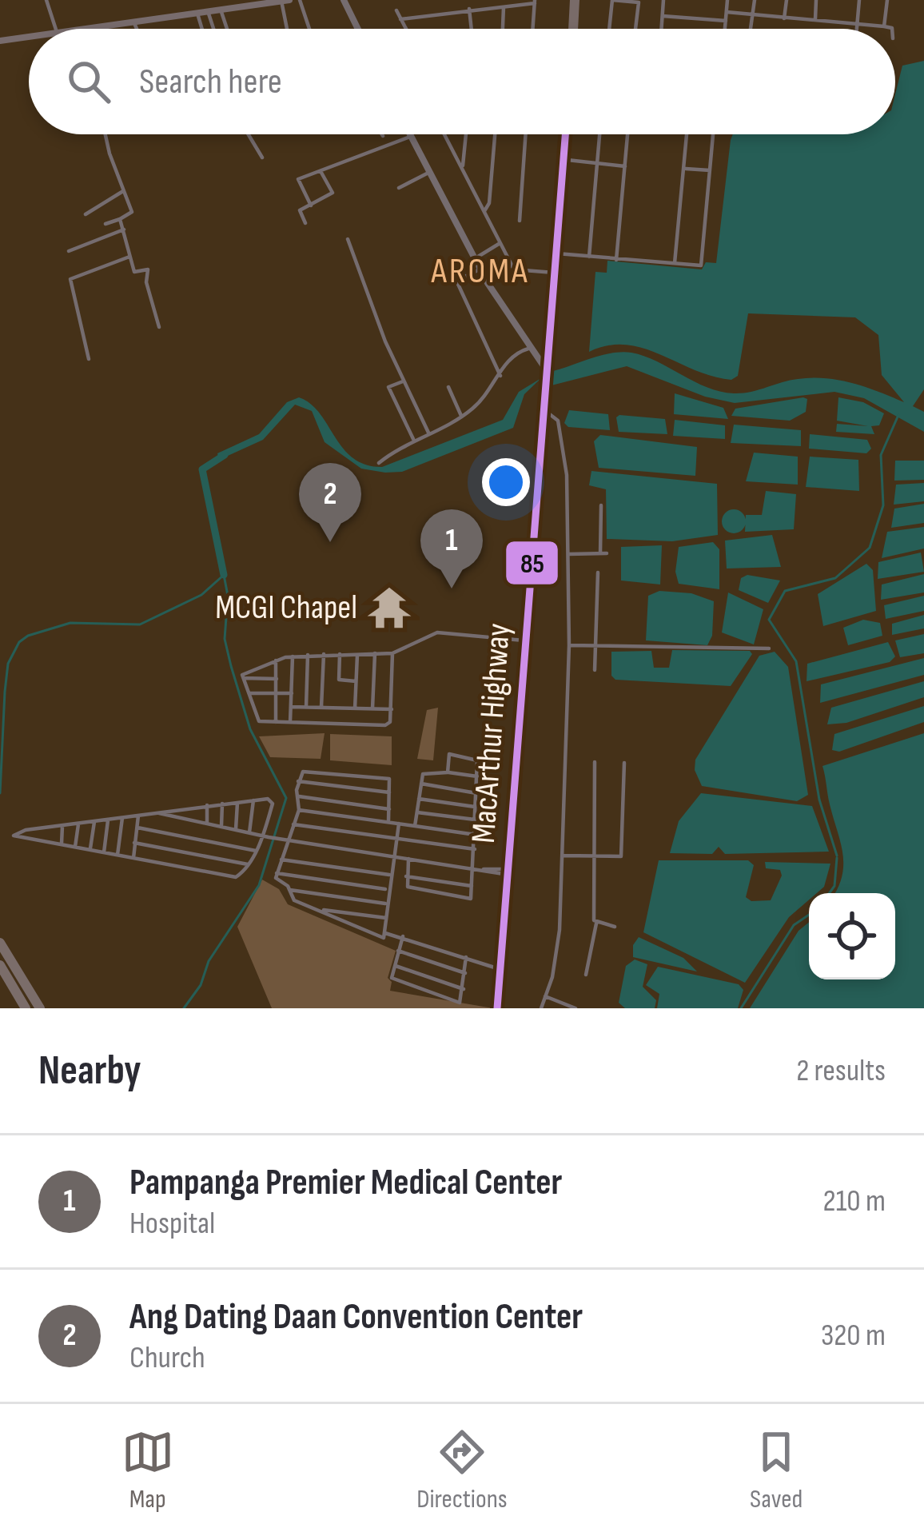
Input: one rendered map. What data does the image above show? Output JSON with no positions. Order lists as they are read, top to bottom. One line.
{"streets":{"highway":["MacArthur Highway"]},"districts":["AROMA"],"places":{"temple":["MCGI Chapel"]},"lines":["transit line 85"],"page":{"search":"Search here","pins":["2","1"],"heading":["Nearby","2 results"],"list":[{"mark":"1","name":"Pampanga Premier Medical Center","note":"Hospital","value":"210 m"},{"mark":"2","name":"Ang Dating Daan Convention Center","note":"Church","value":"320 m"}],"nav":["Map","Directions","Saved"]}}
